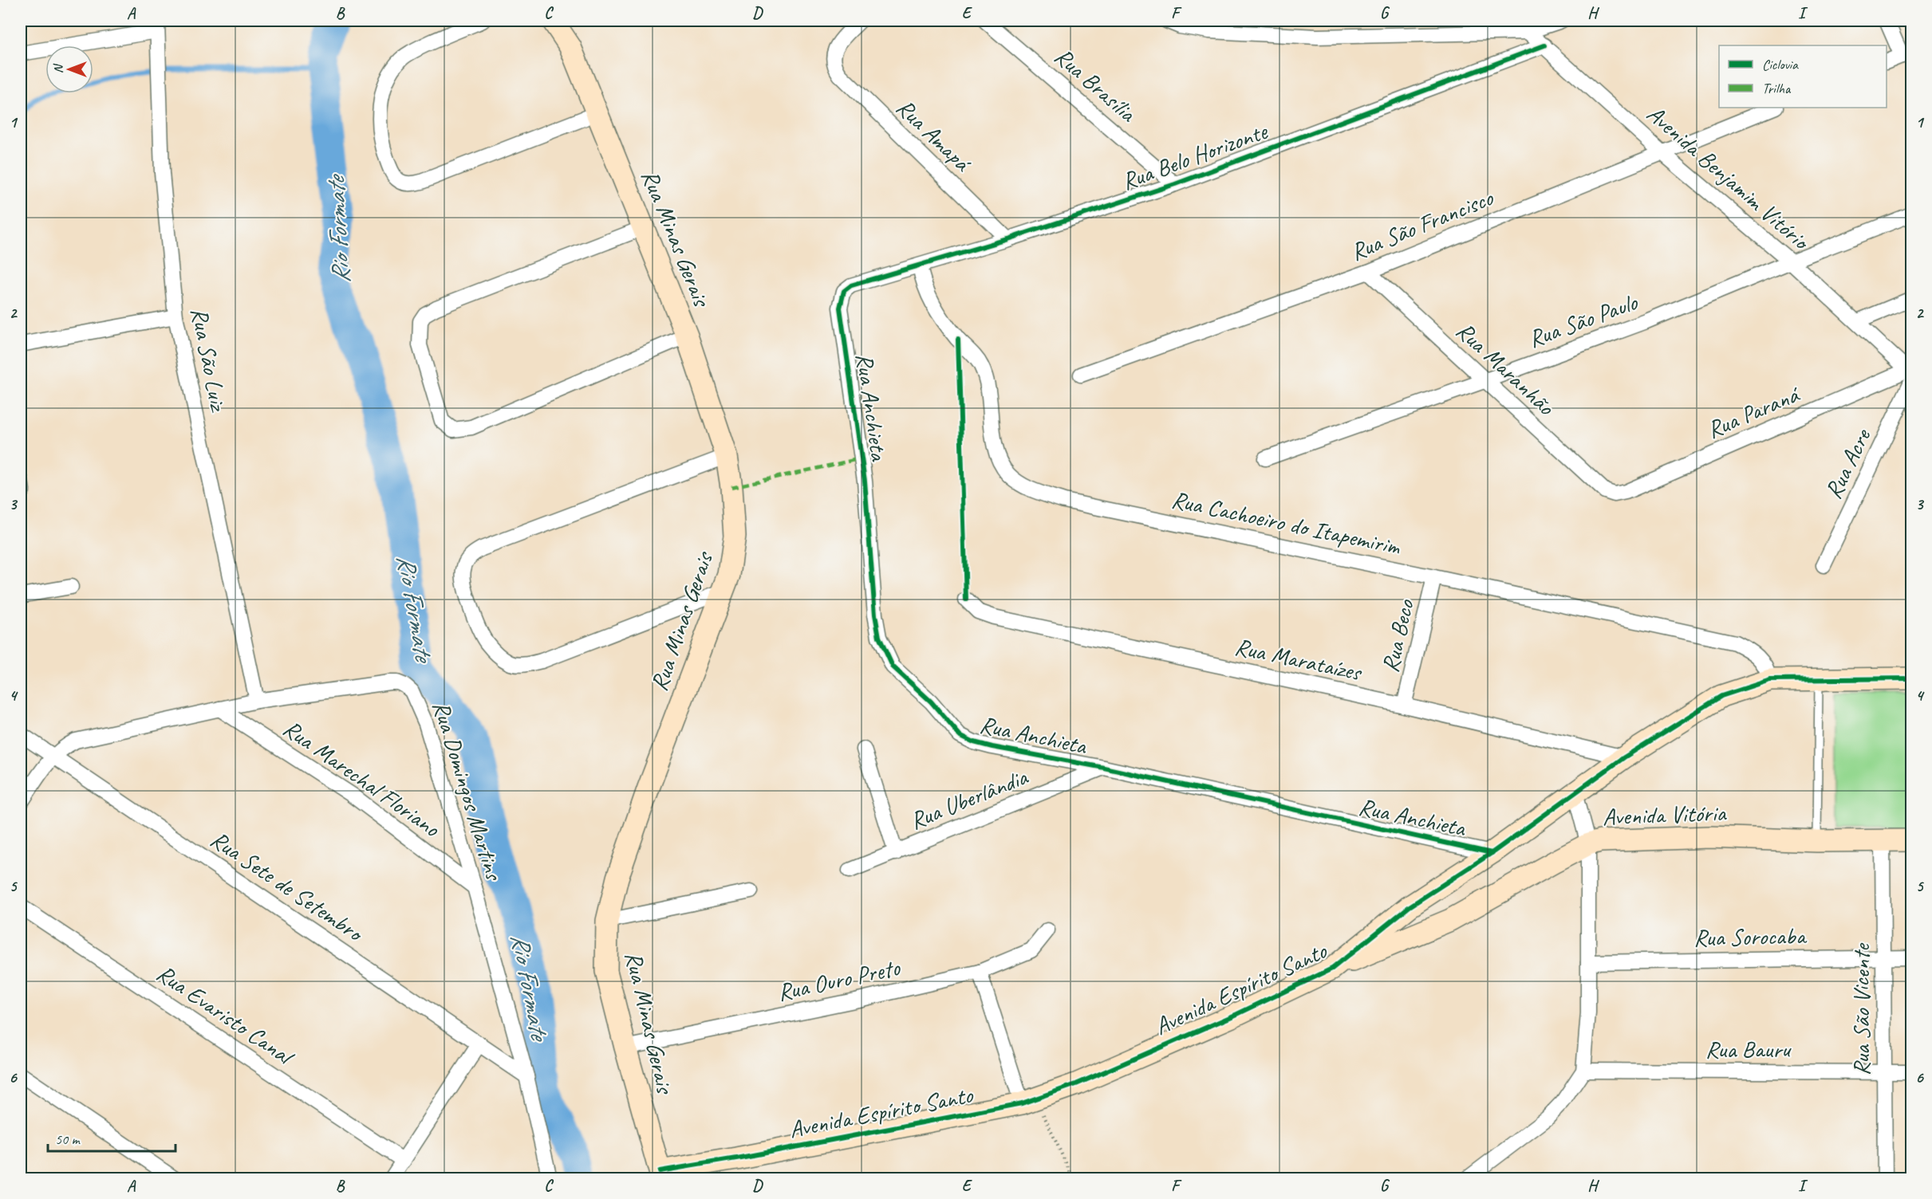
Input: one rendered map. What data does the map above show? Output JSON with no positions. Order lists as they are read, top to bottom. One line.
{"streets":{"street":["Rua Brasília","Rua Amapá","Rua Belo Horizonte","Avenida Benjamim Vitório","Rua São Francisco","Rua Minas Gerais","Rua São Paulo","Rua São Luiz","Rua Maranhão","Rua Anchieta","Rua Paraná","Rua Acre","Rua Cachoeiro do Itapemirim","Rua Beco","Rua Marataízes","Rua Marechal Floriano","Rua Domingos Martins","Rua Uberlândia","Avenida Vitória","Rua Sete de Setembro","Rua Sorocaba","Rua Ouro Preto","Avenida Espírito Santo","Rua São Vicente","Rua Evaristo Canal","Rua Bauru"]},"crossings":[["Rua Brasília","Rua Belo Horizonte"],["Rua Amapá","Rua Belo Horizonte"],["Rua Belo Horizonte","Avenida Benjamim Vitório"],["Rua Belo Horizonte","Rua Anchieta"],["Rua Belo Horizonte","Rua Cachoeiro do Itapemirim"],["Avenida Benjamim Vitório","Rua São Francisco"],["Avenida Benjamim Vitório","Rua São Paulo"],["Avenida Benjamim Vitório","Rua Paraná"],["Avenida Benjamim Vitório","Rua Acre"],["Rua São Francisco","Rua Maranhão"],["Rua Minas Gerais","Rua Ouro Preto"],["Rua Minas Gerais","Avenida Espírito Santo"],["Rua São Paulo","Rua Maranhão"],["Rua São Luiz","Rua Domingos Martins"],["Rua Maranhão","Rua Paraná"],["Rua Anchieta","Rua Uberlândia"],["Rua Anchieta","Avenida Espírito Santo"],["Rua Paraná","Rua Acre"],["Rua Cachoeiro do Itapemirim","Rua Beco"],["Rua Cachoeiro do Itapemirim","Avenida Espírito Santo"],["Rua Beco","Rua Marataízes"],["Rua Marataízes","Avenida Espírito Santo"],["Rua Marechal Floriano","Rua Domingos Martins"],["Rua Domingos Martins","Rua Sete de Setembro"],["Avenida Vitória","Avenida Espírito Santo"],["Avenida Vitória","Rua São Vicente"],["Rua Sorocaba","Rua São Vicente"],["Rua São Vicente","Rua Bauru"]],"water":["Rio Formate"],"legend":["Ciclovia","Trilha"],"scale_bar":"50 m","north":"left","grid":{"columns":["A","B","C","D","E","F","G","H","I"],"rows":["1","2","3","4","5","6"]}}
